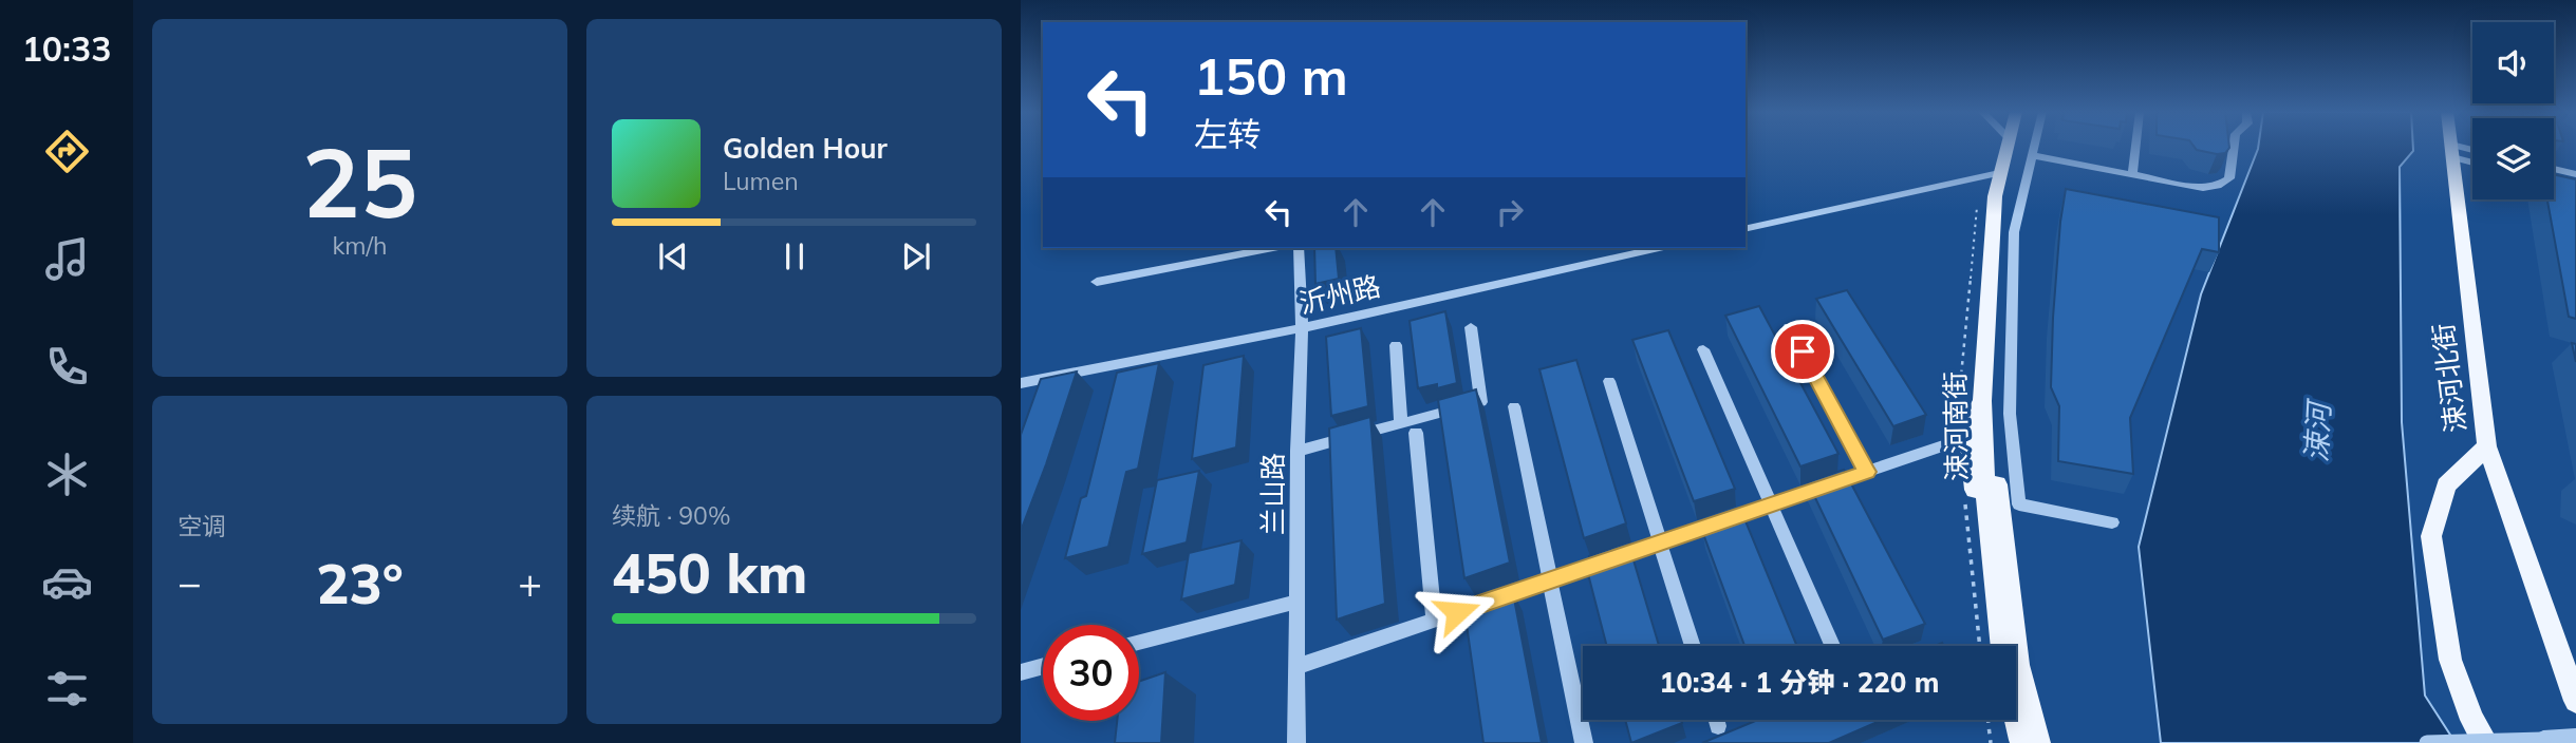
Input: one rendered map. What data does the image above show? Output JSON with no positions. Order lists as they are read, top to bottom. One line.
{"streets":{"main road":["涑河北街","涑河南街"],"street":["沂州路","兰山路"]},"crossings":[["沂州路","兰山路"]],"water":["涑河"],"page":{"tabs":"10:33","tile":[["25","km/h"],"空调",["续航 · 90%","450 km"]],"turn":["150 m","左转"],"song":["Golden Hour","Lumen"],"heat":["−","23°","+"],"limit":"30","trip":"10:34 · 1 分钟 · 220 m"}}
